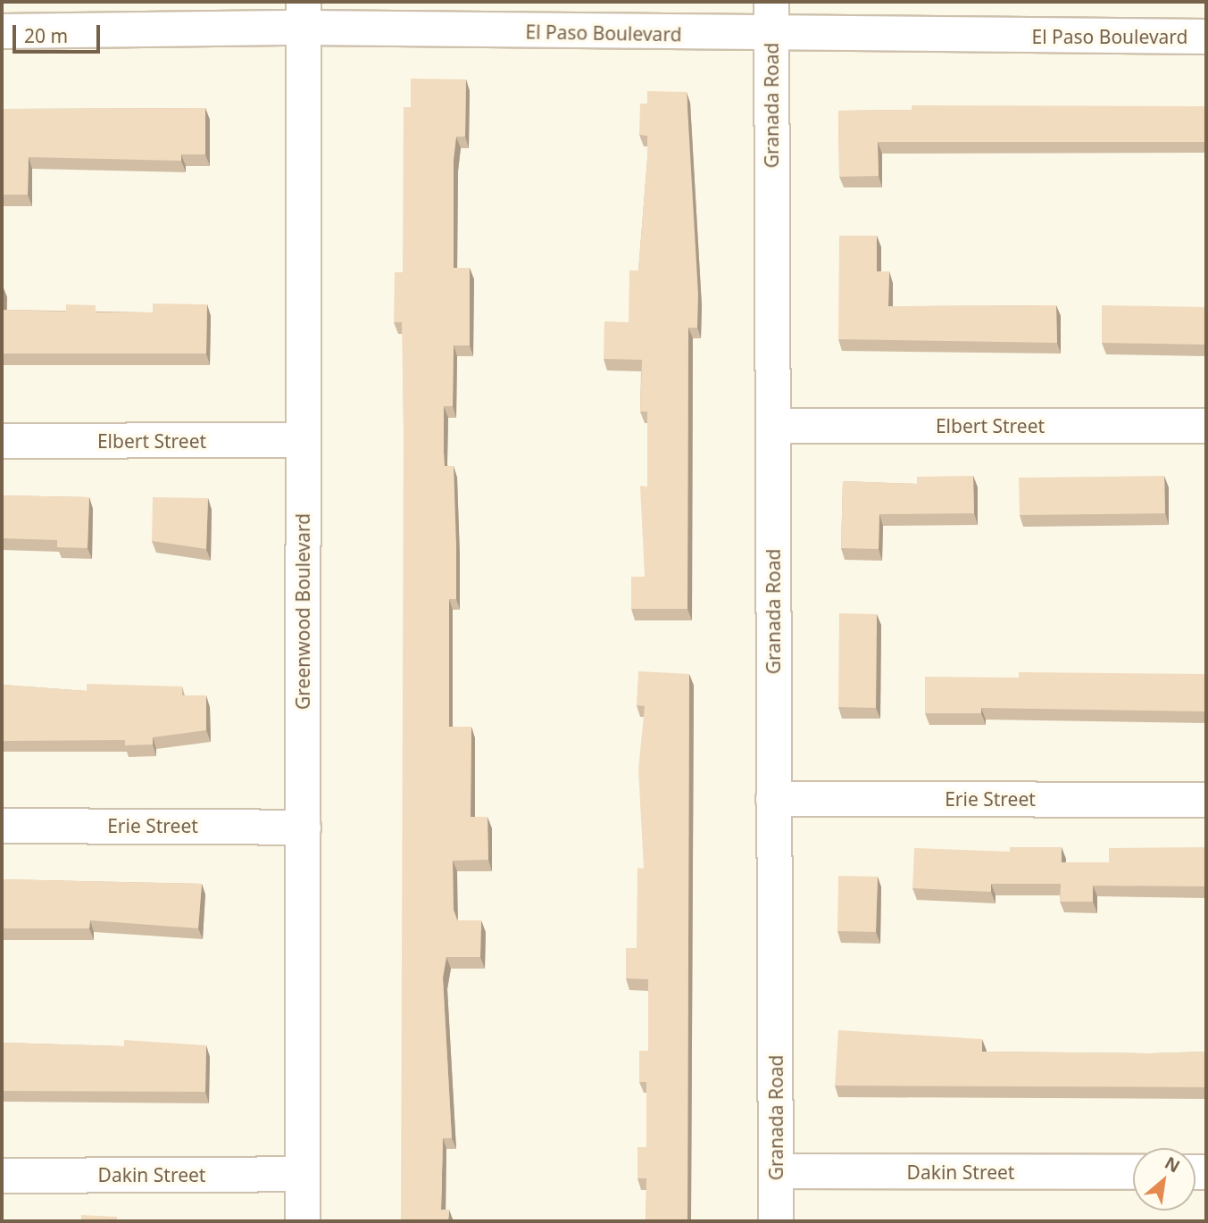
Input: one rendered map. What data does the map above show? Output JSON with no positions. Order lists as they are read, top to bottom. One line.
{"streets":{"street":["El Paso Boulevard","Granada Road","Elbert Street","Greenwood Boulevard","Erie Street","Dakin Street"]},"crossings":[["El Paso Boulevard","Granada Road"],["El Paso Boulevard","Greenwood Boulevard"],["Granada Road","Elbert Street"],["Granada Road","Erie Street"],["Granada Road","Dakin Street"],["Elbert Street","Greenwood Boulevard"],["Greenwood Boulevard","Erie Street"],["Greenwood Boulevard","Dakin Street"]],"scale_bar":"20 m","north":"top right"}
